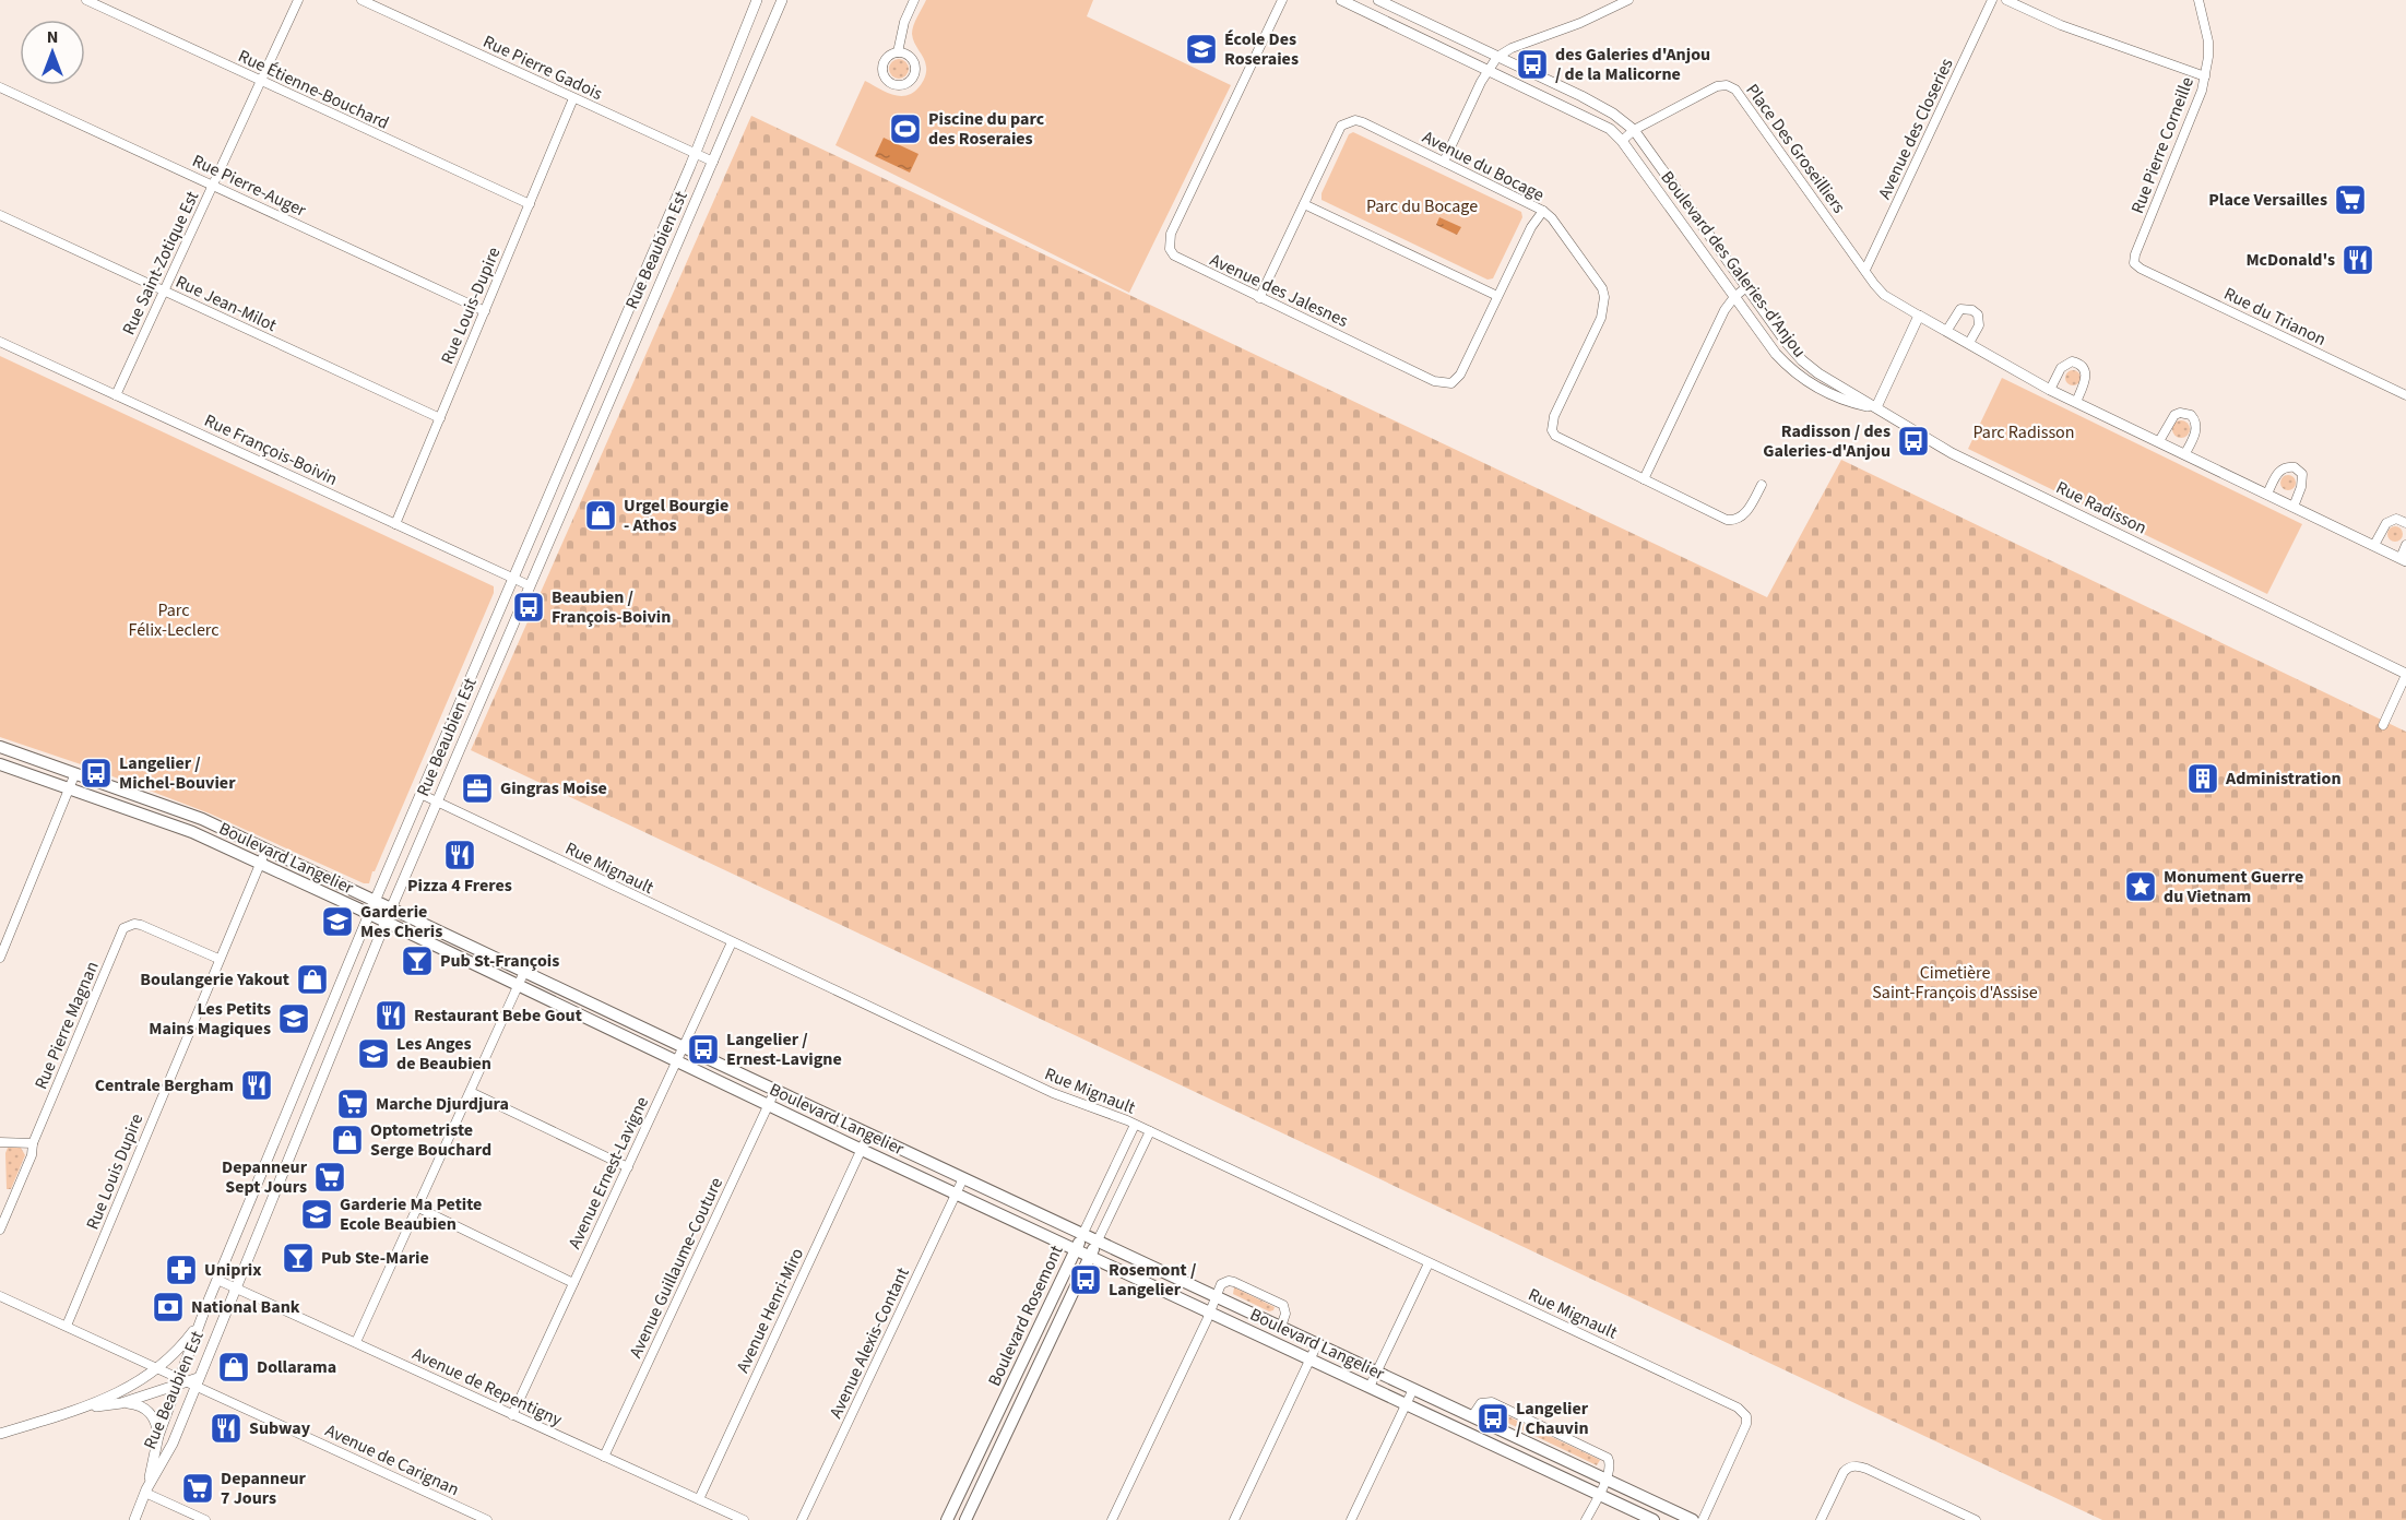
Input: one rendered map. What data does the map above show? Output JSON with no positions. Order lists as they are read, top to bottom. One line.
{"streets":{"main road":["Boulevard Langelier","Boulevard Rosemont"],"street":["Rue Pierre Gadois","Rue Étienne-Bouchard","Avenue des Closeries","Rue Pierre Corneille","Place Des Groseilliers","Avenue du Bocage","Rue Pierre-Auger","Rue Beaubien Est","Rue Saint-Zotique Est","Boulevard des Galeries-d'Anjou","Avenue des Jalesnes","Rue Jean-Milot","Rue Louis-Dupire","Rue du Trianon","Rue François-Boivin","Rue Radisson","Rue Mignault","Rue Pierre Magnan","Rue Louis Dupire","Avenue Ernest-Lavigne","Avenue Guillaume-Couture","Avenue Henri-Miro","Avenue Alexis-Contant","Avenue de Repentigny","Avenue de Carignan"]},"crossings":[["Rue Pierre Gadois","Rue Beaubien Est"],["Rue Pierre Gadois","Rue Louis-Dupire"],["Rue Étienne-Bouchard","Rue Saint-Zotique Est"],["Rue Étienne-Bouchard","Rue Louis-Dupire"],["Avenue des Closeries","Place Des Groseilliers"],["Rue Pierre Corneille","Rue du Trianon"],["Place Des Groseilliers","Boulevard des Galeries-d'Anjou"],["Avenue du Bocage","Avenue des Jalesnes"],["Rue Pierre-Auger","Rue Saint-Zotique Est"],["Rue Pierre-Auger","Rue Louis-Dupire"],["Rue Beaubien Est","Rue François-Boivin"],["Rue Beaubien Est","Boulevard Langelier"],["Rue Beaubien Est","Rue Mignault"],["Rue Beaubien Est","Avenue de Repentigny"],["Rue Beaubien Est","Avenue de Carignan"],["Rue Saint-Zotique Est","Rue Jean-Milot"],["Rue Saint-Zotique Est","Rue François-Boivin"],["Boulevard des Galeries-d'Anjou","Rue Radisson"],["Rue Jean-Milot","Rue Louis-Dupire"],["Rue Louis-Dupire","Rue François-Boivin"],["Boulevard Langelier","Rue Louis Dupire"],["Boulevard Langelier","Avenue Ernest-Lavigne"],["Boulevard Langelier","Avenue Guillaume-Couture"],["Boulevard Langelier","Avenue Henri-Miro"],["Boulevard Langelier","Boulevard Rosemont"],["Boulevard Langelier","Avenue Alexis-Contant"],["Rue Mignault","Avenue Ernest-Lavigne"],["Rue Mignault","Boulevard Rosemont"],["Rue Pierre Magnan","Rue Louis Dupire"],["Rue Louis Dupire","Avenue de Carignan"],["Avenue Ernest-Lavigne","Avenue de Repentigny"],["Avenue Guillaume-Couture","Avenue de Repentigny"],["Avenue Henri-Miro","Avenue de Repentigny"]],"parks":["Parc du Bocage","Parc Radisson","Parc Félix-Leclerc","Cimetière Saint-François d'Assise"],"places":{"school or university":["École Des Roseraies","Garderie Mes Cheris","Les Petits Mains Magiques","Les Anges de Beaubien","Garderie Ma Petite Ecole Beaubien"],"bus stop":["des Galeries d'Anjou / de la Malicorne","Radisson / des Galeries-d'Anjou","Beaubien / François-Boivin","Langelier / Michel-Bouvier","Langelier / Ernest-Lavigne","Rosemont / Langelier","Langelier / Chauvin"],"sports":["Piscine du parc des Roseraies"],"supermarket":["Place Versailles","Marche Djurdjura","Depanneur Sept Jours","Depanneur 7 Jours"],"restaurant":["McDonald's","Pizza 4 Freres","Restaurant Bebe Gout","Centrale Bergham","Subway"],"shop":["Urgel Bourgie - Athos","Boulangerie Yakout","Optometriste Serge Bouchard","Dollarama"],"building":["Administration"],"office":["Gingras Moise"],"place":["Monument Guerre du Vietnam"],"bar":["Pub St-François","Pub Ste-Marie"],"pharmacy":["Uniprix"],"bank":["National Bank"]},"north":"top"}
